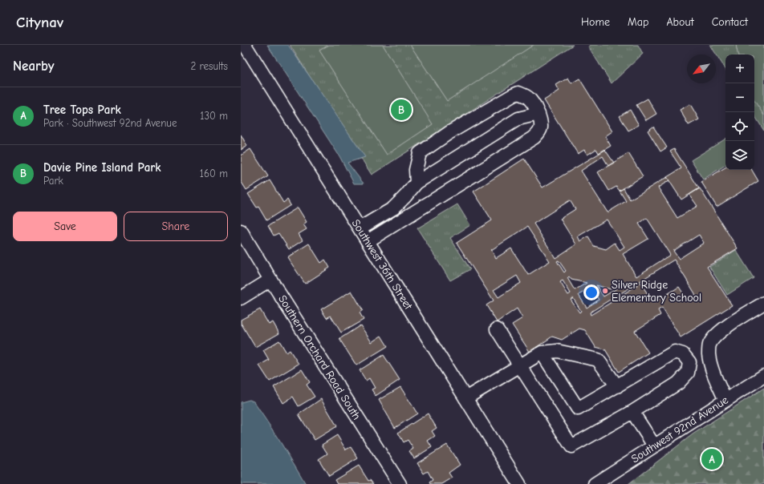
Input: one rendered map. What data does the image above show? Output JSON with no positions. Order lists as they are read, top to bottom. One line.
{"streets":{"street":["Southwest 36th Street","Southern Orchard Road South","Southwest 92nd Avenue"]},"places":["Silver Ridge Elementary School"],"north":"bottom left","page":{"header":"Citynav","nav":["Home","Map","About","Contact"],"heading":["Nearby","2 results"],"map_buttons":["+","−"],"list":[{"mark":"A","name":"Tree Tops Park","note":"Park · Southwest 92nd Avenue","value":"130 m"},{"mark":"B","name":"Davie Pine Island Park","note":"Park","value":"160 m"}],"pins":["B","A"],"buttons":["Save","Share"]}}
